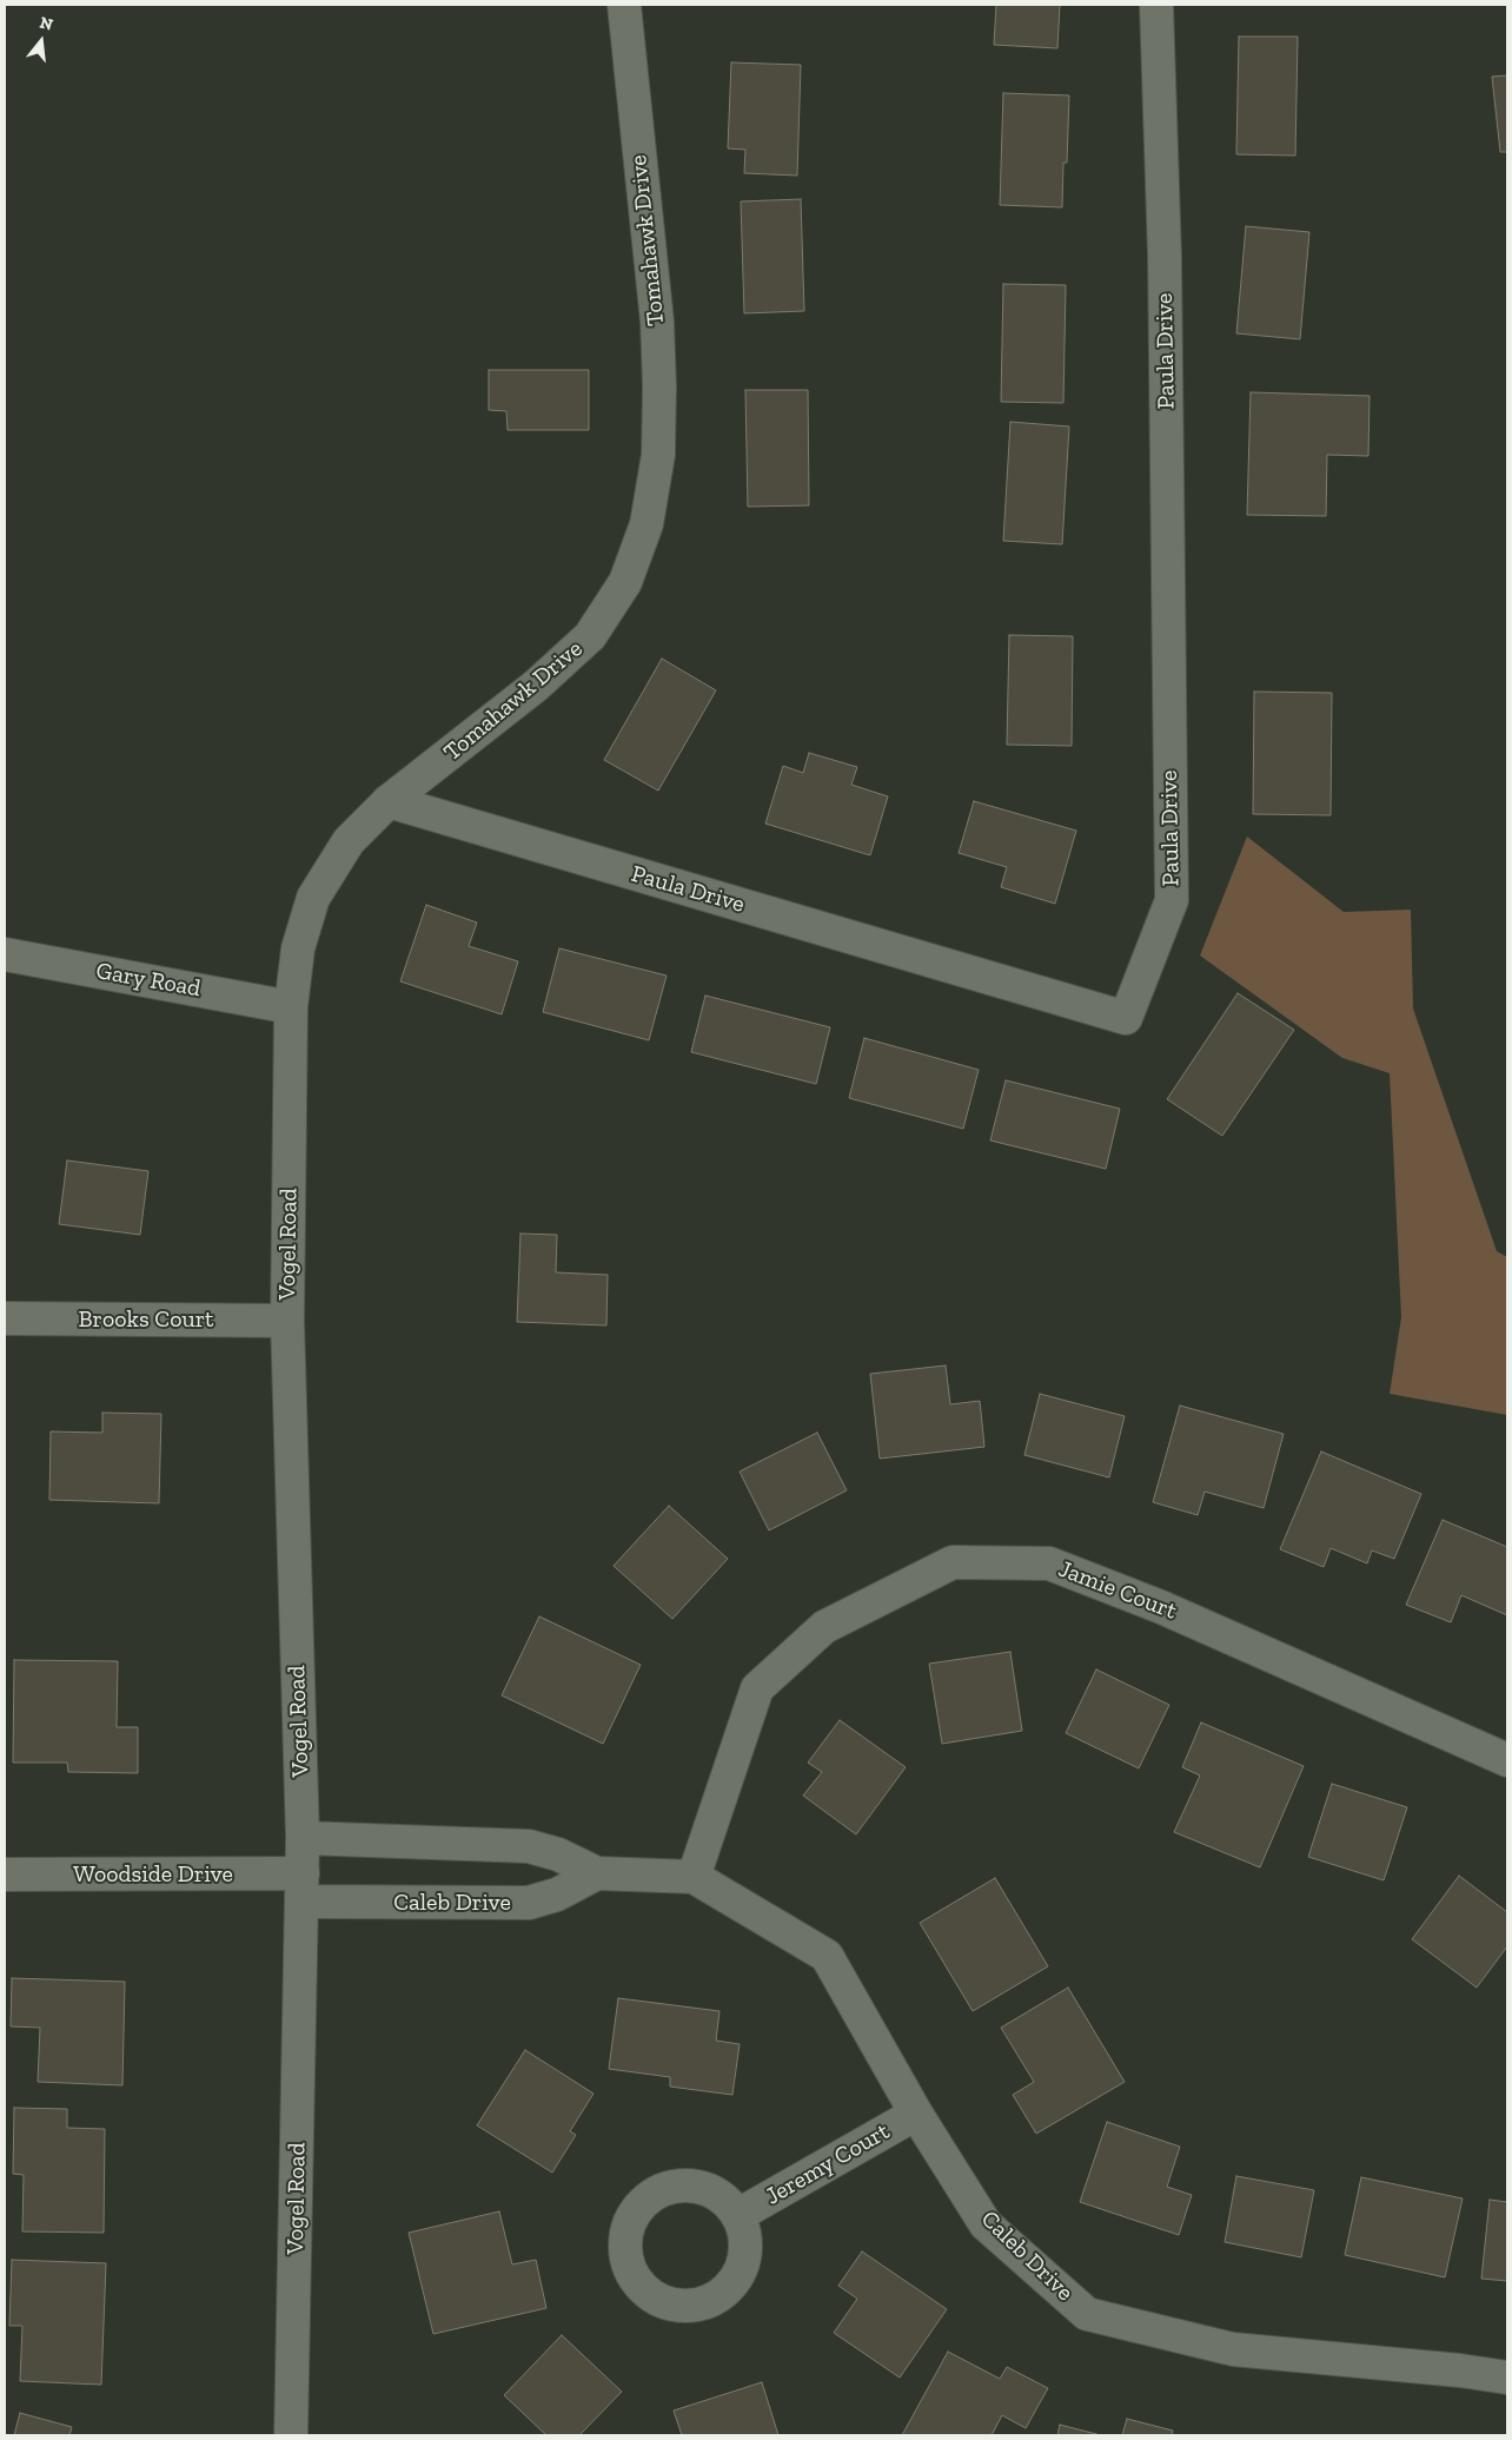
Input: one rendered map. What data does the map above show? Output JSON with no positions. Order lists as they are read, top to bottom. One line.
{"streets":{"street":["Tomahawk Drive","Paula Drive","Gary Road","Vogel Road","Brooks Court","Jamie Court","Woodside Drive","Caleb Drive","Jeremy Court"]},"crossings":[["Tomahawk Drive","Paula Drive"],["Tomahawk Drive","Gary Road"],["Tomahawk Drive","Vogel Road"],["Gary Road","Vogel Road"],["Vogel Road","Brooks Court"],["Vogel Road","Woodside Drive"],["Vogel Road","Caleb Drive"],["Jamie Court","Caleb Drive"],["Woodside Drive","Caleb Drive"],["Caleb Drive","Jeremy Court"]],"north":"top"}
